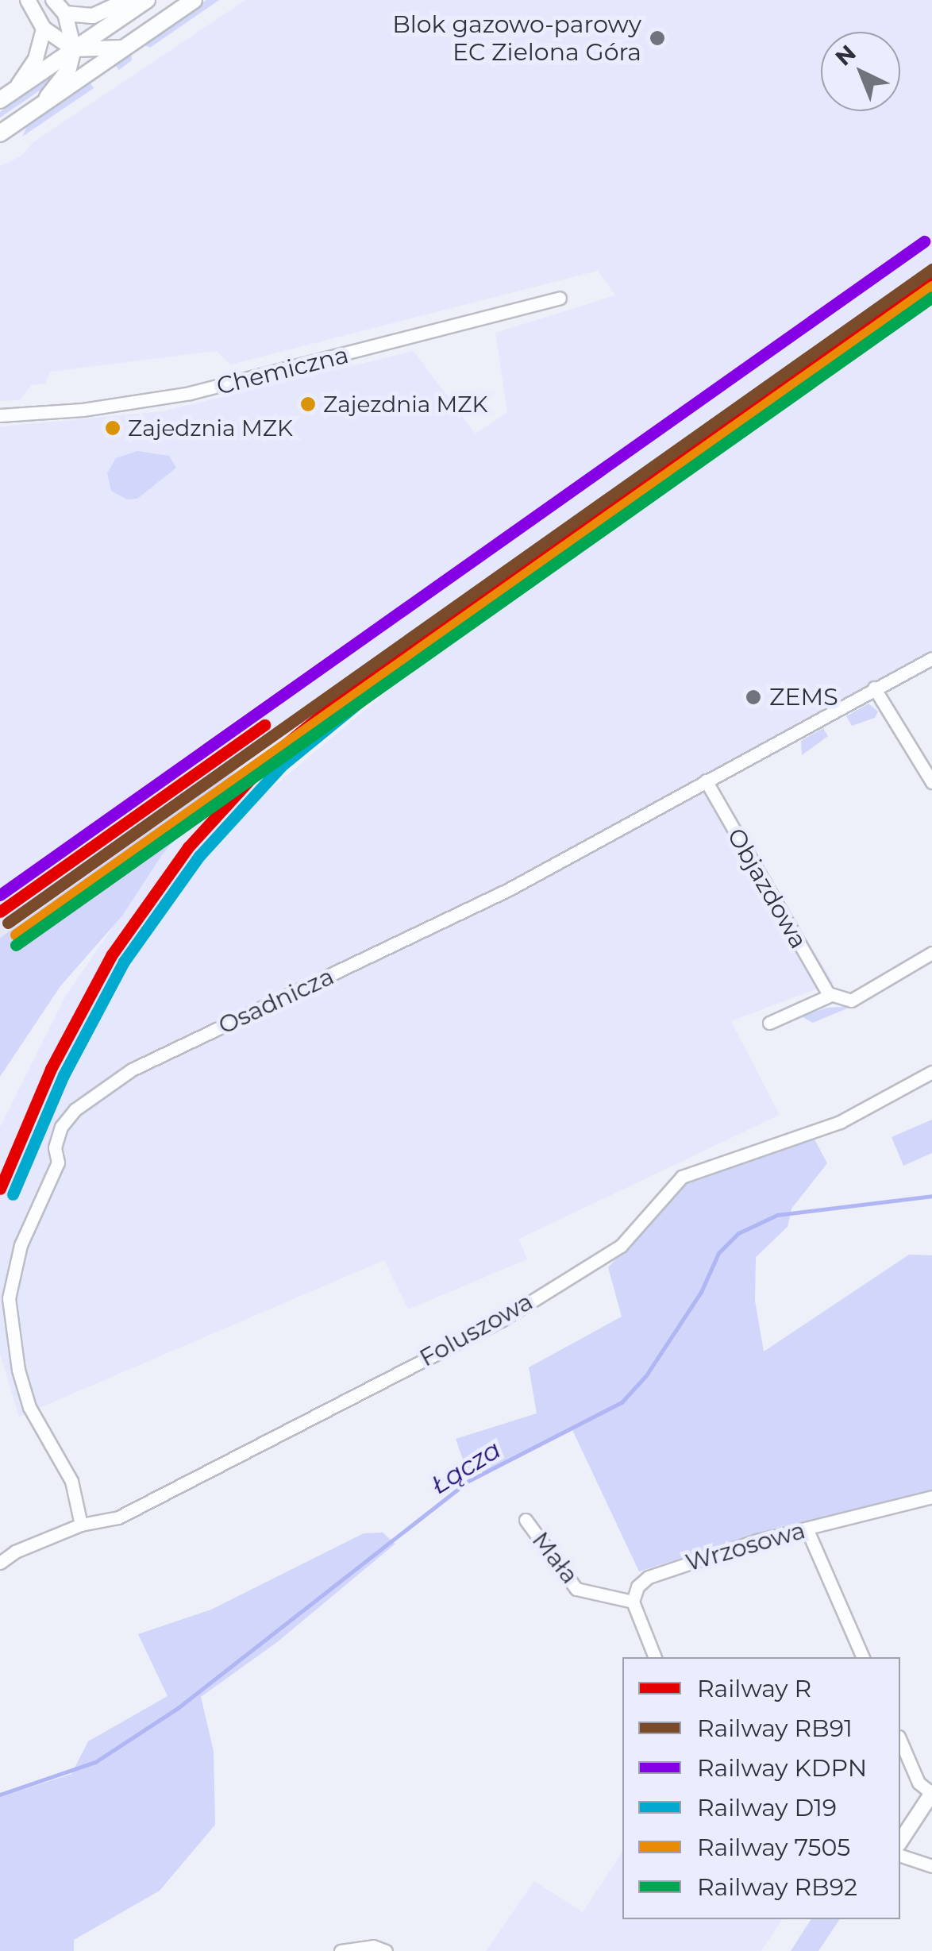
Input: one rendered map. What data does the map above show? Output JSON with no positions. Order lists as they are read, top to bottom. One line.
{"streets":{"street":["Chemiczna","Objazdowa","Osadnicza","Foluszowa","Wrzosowa","Mała"]},"crossings":[["Objazdowa","Osadnicza"],["Osadnicza","Foluszowa"],["Wrzosowa","Mała"]],"water":["Łącza"],"places":["Blok gazowo-parowy EC Zielona Góra","Zajezdnia MZK","Zajedznia MZK","ZEMS"],"lines":["rail line KDPN","rail line RB91","rail line R","rail line 7505","rail line D19","rail line RB92"],"legend":["Railway R","Railway RB91","Railway KDPN","Railway D19","Railway 7505","Railway RB92"],"north":"top left"}
